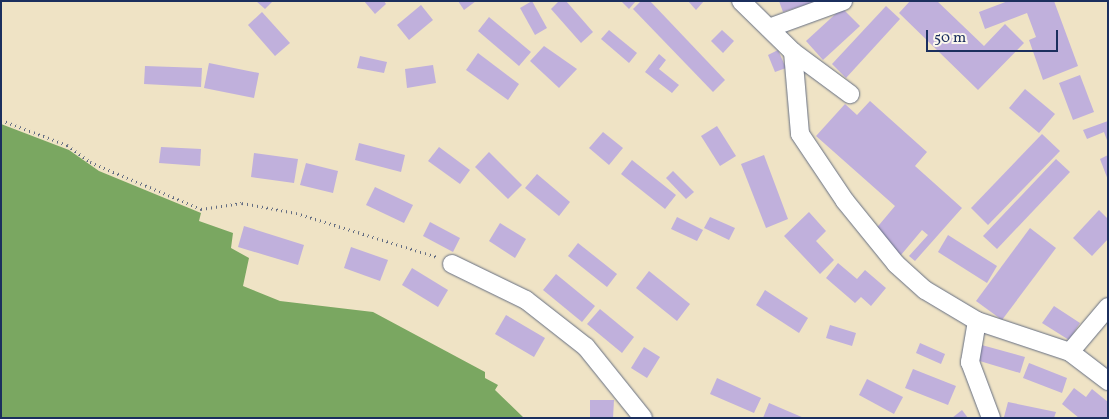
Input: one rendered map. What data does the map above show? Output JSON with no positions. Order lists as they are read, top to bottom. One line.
{"scale_bar":"50 m"}
